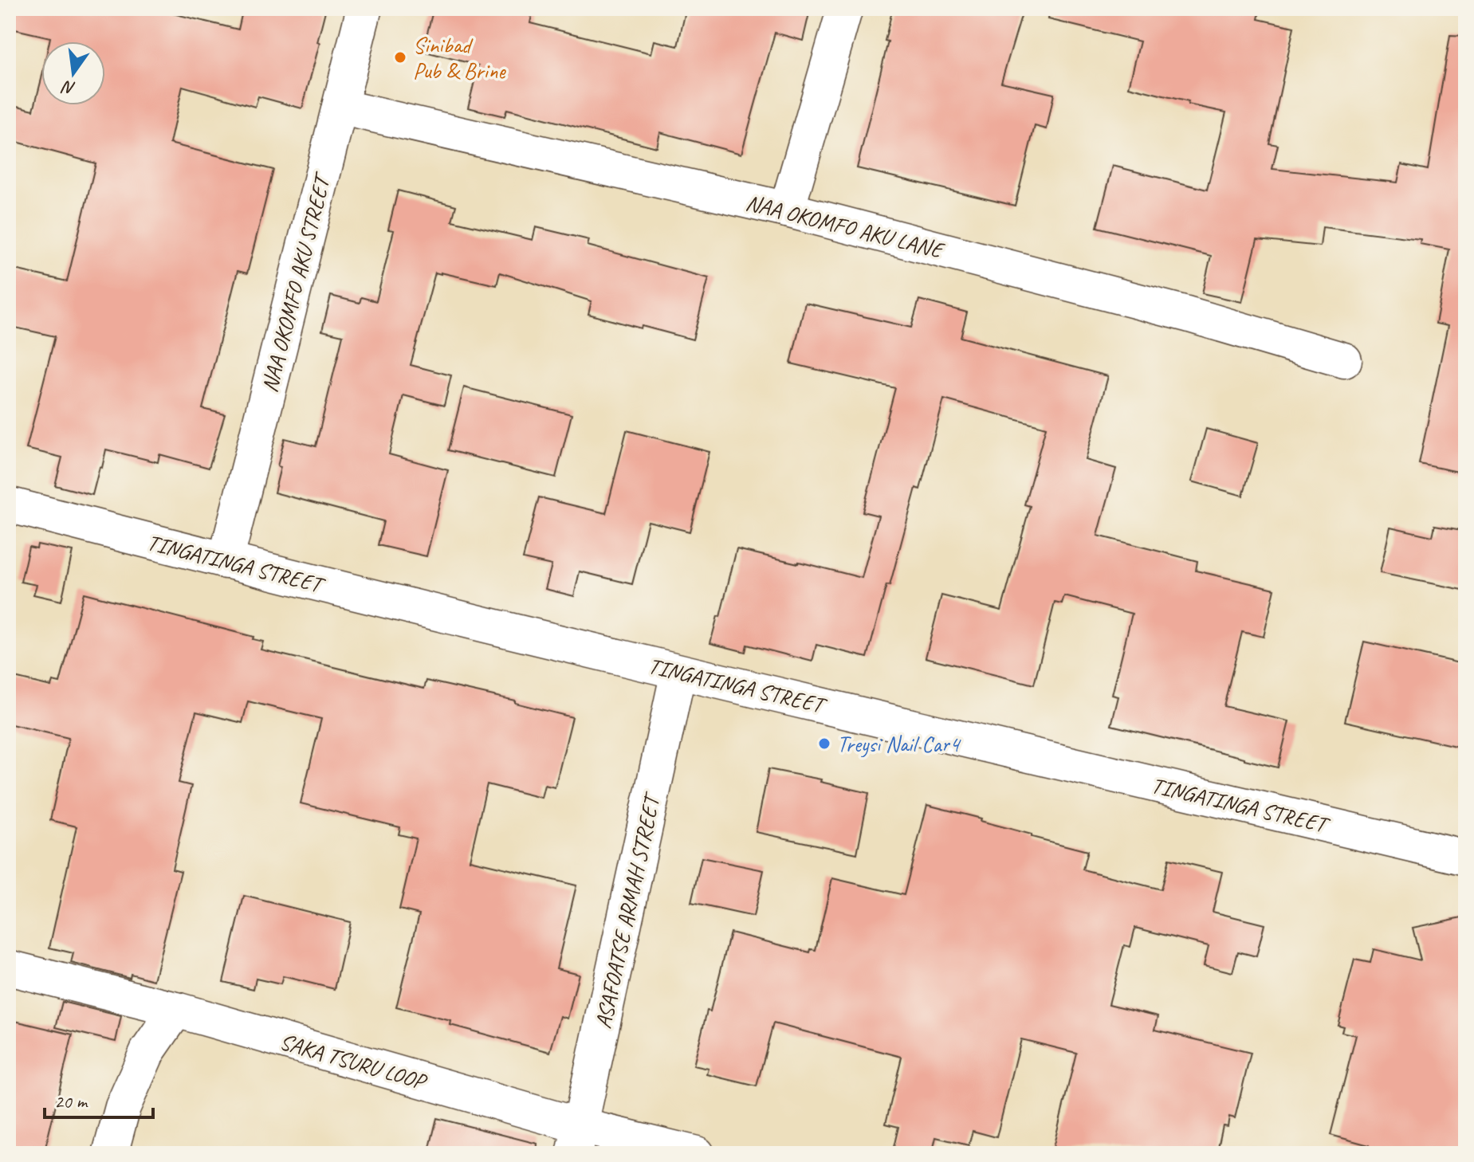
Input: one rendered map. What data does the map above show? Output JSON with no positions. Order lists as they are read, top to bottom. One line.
{"streets":{"street":["NAA OKOMFO AKU LANE","NAA OKOMFO AKU STREET","TINGATINGA STREET","ASAFOATSE ARMAH STREET","SAKA TSURU LOOP"]},"crossings":[["NAA OKOMFO AKU LANE","NAA OKOMFO AKU STREET"],["NAA OKOMFO AKU STREET","TINGATINGA STREET"],["TINGATINGA STREET","ASAFOATSE ARMAH STREET"],["ASAFOATSE ARMAH STREET","SAKA TSURU LOOP"]],"places":["Sinibad Pub & Brine","Treysi Nail Car4"],"scale_bar":"20 m","north":"bottom"}
